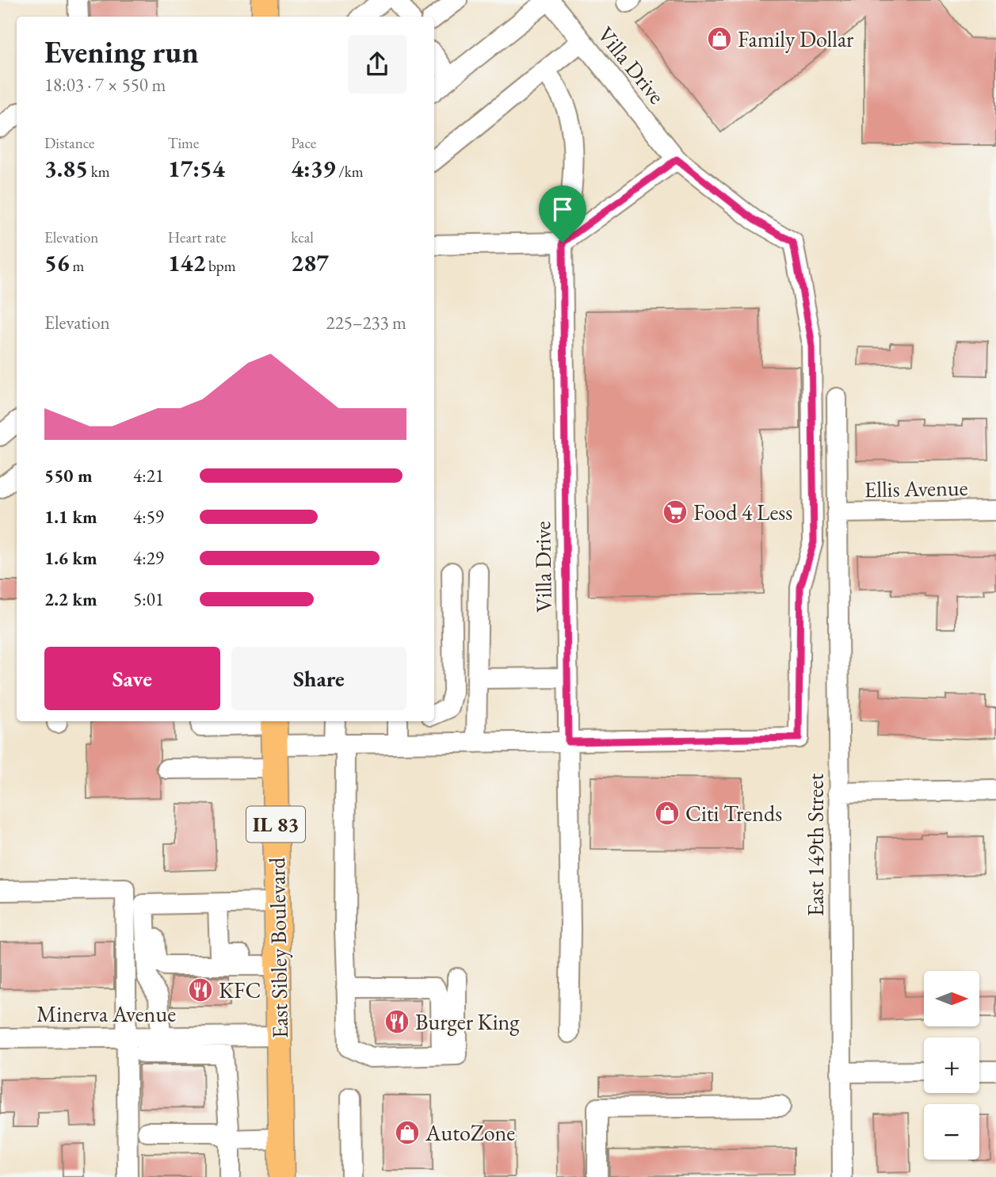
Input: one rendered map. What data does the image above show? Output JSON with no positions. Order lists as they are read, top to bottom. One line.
{"streets":{"main road":["IL 83","East Sibley Boulevard"],"street":["Villa Drive","Ellis Avenue","East 149th Street","Minerva Avenue"]},"crossings":[["Ellis Avenue","East 149th Street"],["East Sibley Boulevard","Minerva Avenue"]],"places":{"shop":["Family Dollar","Citi Trends","AutoZone"],"supermarket":["Food 4 Less"],"restaurant":["KFC","Burger King"]},"north":"right","page":{"heading":["Evening run","18:03 · 7 × 550 m"],"stats":[["Distance","3.85 km"],["Time","17:54"],["Pace","4:39 /km"],["Elevation","56 m"],["Heart rate","142 bpm"],["kcal","287"]],"chart":["Elevation","225–233 m"],"list":[{"name":"550 m","note":"4:21"},{"name":"1.1 km","note":"4:59"},{"name":"1.6 km","note":"4:29"},{"name":"2.2 km","note":"5:01"}],"buttons":["Save","Share"],"map_buttons":["+","−"]}}
